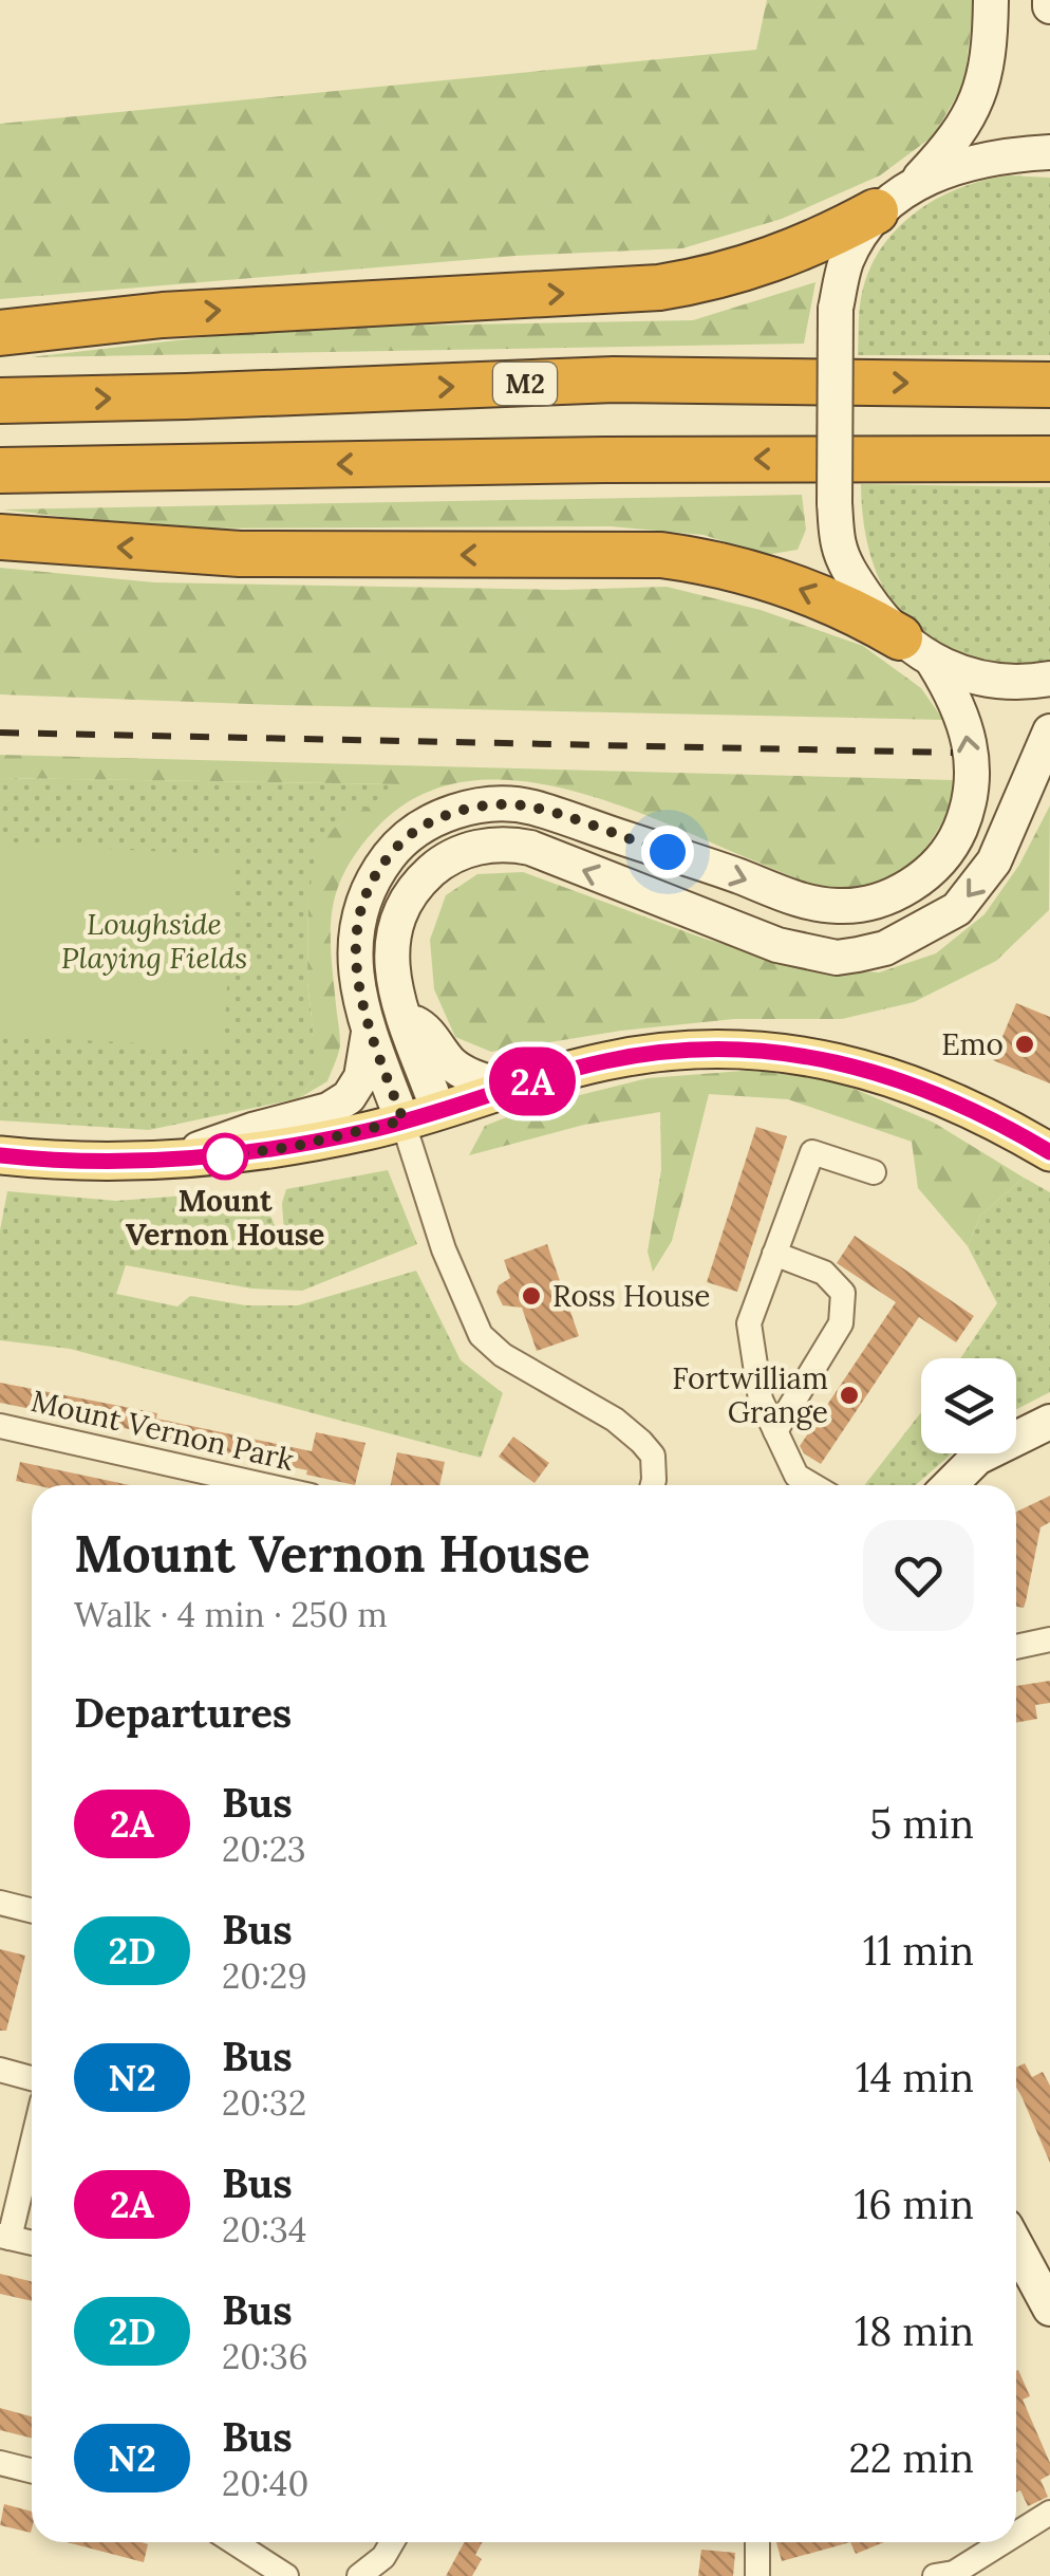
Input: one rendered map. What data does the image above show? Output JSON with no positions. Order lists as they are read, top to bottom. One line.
{"streets":{"highway":["M2"],"street":["Mount Vernon Park"]},"parks":["Loughside Playing Fields"],"places":["Emo","Mount Vernon House","Ross House","Fortwilliam Grange"],"lines":["bus line 2A"],"page":{"on_map":"2A","heading":[["Mount Vernon House","Walk · 4 min · 250 m"],"Departures"],"list":[{"mark":"2A","name":"Bus","note":"20:23","value":"5 min"},{"mark":"2D","name":"Bus","note":"20:29","value":"11 min"},{"mark":"N2","name":"Bus","note":"20:32","value":"14 min"},{"mark":"2A","name":"Bus","note":"20:34","value":"16 min"},{"mark":"2D","name":"Bus","note":"20:36","value":"18 min"},{"mark":"N2","name":"Bus","note":"20:40","value":"22 min"}]}}
